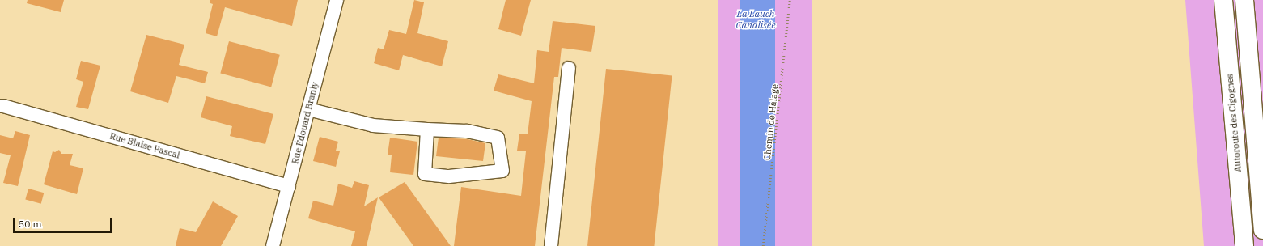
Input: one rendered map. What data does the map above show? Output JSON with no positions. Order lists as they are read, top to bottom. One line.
{"streets":{"highway":["Autoroute des Cigognes"],"street":["Rue Édouard Branly","Rue Blaise Pascal"],"path":["Chemin de Halage"]},"crossings":[["Rue Édouard Branly","Rue Blaise Pascal"]],"water":["La Lauch Canalisée"],"scale_bar":"50 m"}
